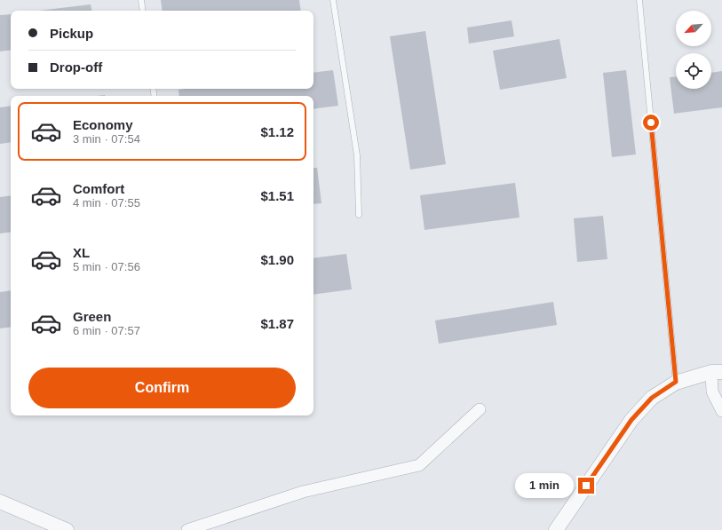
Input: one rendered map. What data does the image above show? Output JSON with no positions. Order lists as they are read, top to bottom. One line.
{"north":"bottom left","page":{"banner":["Pickup","Drop-off"],"list":[{"name":"Economy","note":"3 min · 07:54","value":"$1.12"},{"name":"Comfort","note":"4 min · 07:55","value":"$1.51"},{"name":"XL","note":"5 min · 07:56","value":"$1.90"},{"name":"Green","note":"6 min · 07:57","value":"$1.87"}],"buttons":"Confirm","bubble":"1 min"}}
